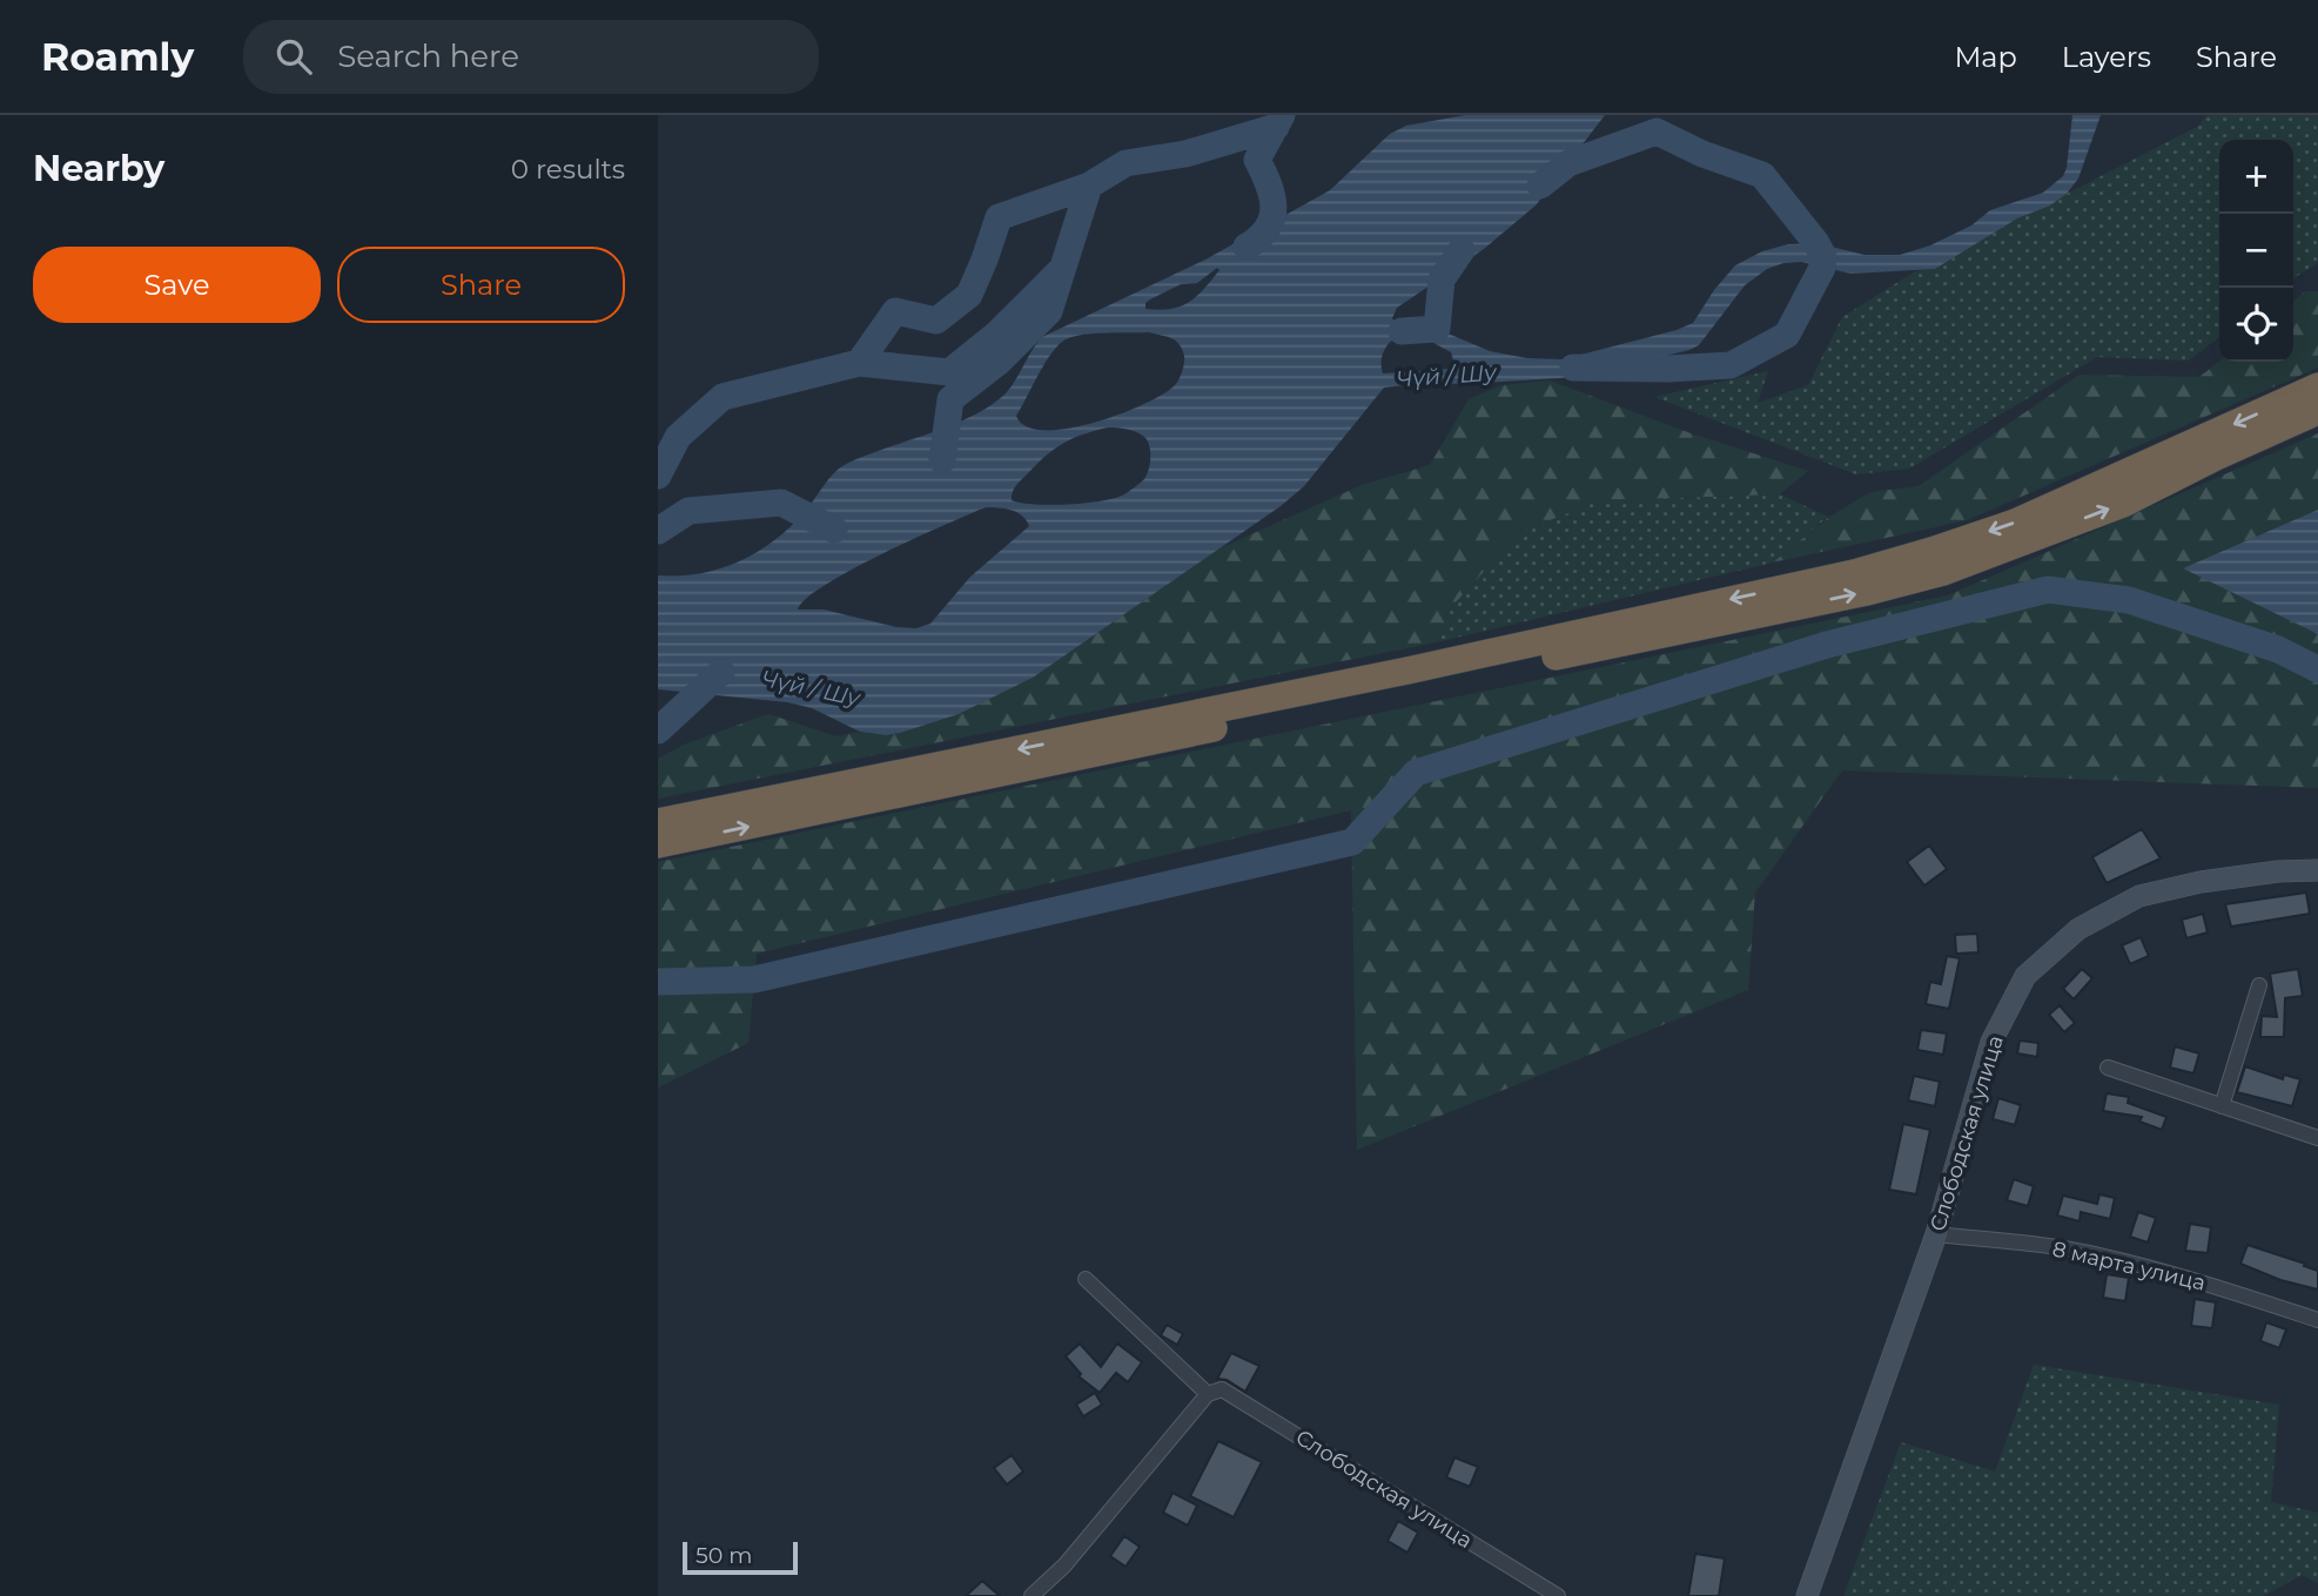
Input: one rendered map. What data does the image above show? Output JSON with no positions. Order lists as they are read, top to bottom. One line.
{"streets":{"street":["Слободская улица","8 марта улица"]},"crossings":[["Слободская улица","8 марта улица"]],"water":["Чүй / Шу"],"scale_bar":"50 m","page":{"header":"Roamly","search":"Search here","nav":["Map","Layers","Share"],"heading":["Nearby","0 results"],"map_buttons":["+","−"],"buttons":["Save","Share"],"scale":"50 m"}}
